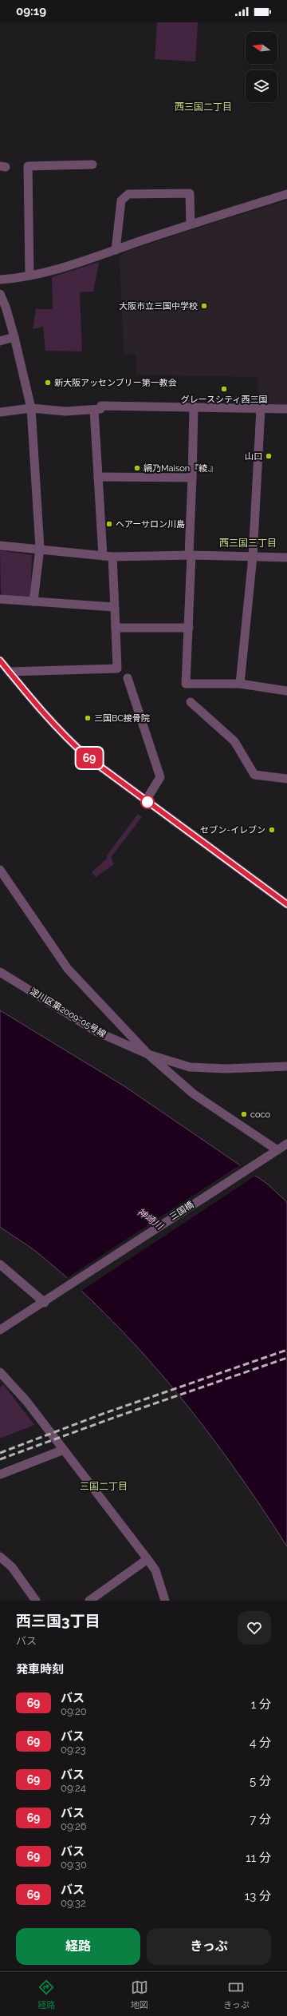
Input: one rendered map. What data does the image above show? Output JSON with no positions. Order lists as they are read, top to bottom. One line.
{"streets":{"street":["淀川区第2009-05号線","三国橋"]},"crossings":[["淀川区第2009-05号線","三国橋"]],"districts":["西三国二丁目","西三国三丁目","三国二丁目"],"water":["神崎川"],"places":["大阪市立三国中学校","新大阪アッセンブリー第一教会","グレースシティ西三国","山口","絹乃Maison『綾.』","ヘアーサロン川島","三国BC接骨院","セブン-イレブン","coco"],"lines":["bus line 69"],"north":"left","page":{"status":"09:19","on_map":"69","heading":[["西三国3丁目","バス"],"発車時刻"],"list":[{"mark":"69","name":"バス","note":"09:20","value":"1 分"},{"mark":"69","name":"バス","note":"09:23","value":"4 分"},{"mark":"69","name":"バス","note":"09:24","value":"5 分"},{"mark":"69","name":"バス","note":"09:26","value":"7 分"},{"mark":"69","name":"バス","note":"09:30","value":"11 分"},{"mark":"69","name":"バス","note":"09:32","value":"13 分"}],"buttons":["経路","きっぷ"],"tabs":["経路","地図","きっぷ"]}}
